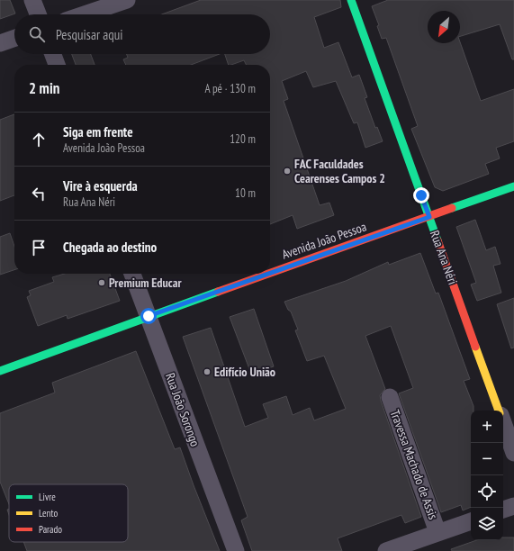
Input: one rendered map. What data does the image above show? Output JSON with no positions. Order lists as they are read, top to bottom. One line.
{"streets":{"main road":["Avenida João Pessoa","Rua Ana Néri"],"street":["Rua João Sorongo","Travessa Machado de Assis"]},"crossings":[["Avenida João Pessoa","Rua Ana Néri"],["Avenida João Pessoa","Rua João Sorongo"]],"places":["FAC Faculdades Cearenses Campos 2","Premium Educar","Edifício União"],"legend":["Livre","Lento","Parado"],"north":"bottom left","page":{"search":"Pesquisar aqui","heading":["2 min","A pé · 130 m"],"list":[["Siga em frente","Avenida João Pessoa","120 m"],["Vire à esquerda","Rua Ana Néri","10 m"],"Chegada ao destino"],"map_buttons":["+","−"]}}
